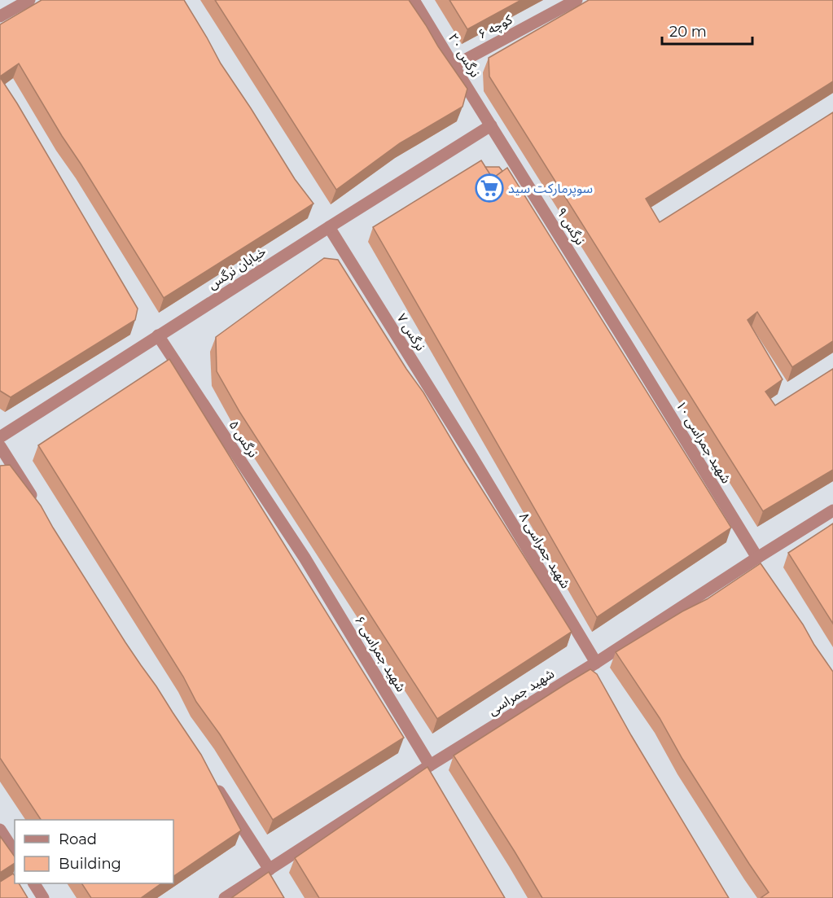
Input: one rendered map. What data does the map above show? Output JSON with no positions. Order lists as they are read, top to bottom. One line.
{"streets":{"street":["کوچه ۶","نرگس ۲۰","نرگس ۹","خیابان نرگس","نرگس ۷","نرگس ۵","شهید جمراسی ۱۰","شهید جمراسی ۸","شهید جمراسی ۶","شهید جمراسی"]},"crossings":[["کوچه ۶","نرگس ۲۰"],["نرگس ۲۰","نرگس ۹"],["نرگس ۲۰","خیابان نرگس"],["نرگس ۹","خیابان نرگس"],["نرگس ۹","شهید جمراسی ۱۰"],["خیابان نرگس","نرگس ۷"],["خیابان نرگس","نرگس ۵"],["نرگس ۷","شهید جمراسی ۸"],["نرگس ۵","شهید جمراسی ۶"],["شهید جمراسی ۱۰","شهید جمراسی"],["شهید جمراسی ۸","شهید جمراسی"],["شهید جمراسی ۶","شهید جمراسی"]],"places":{"supermarket":["سوپرمارکت سید"]},"legend":["Road","Building"],"scale_bar":"20 m"}
